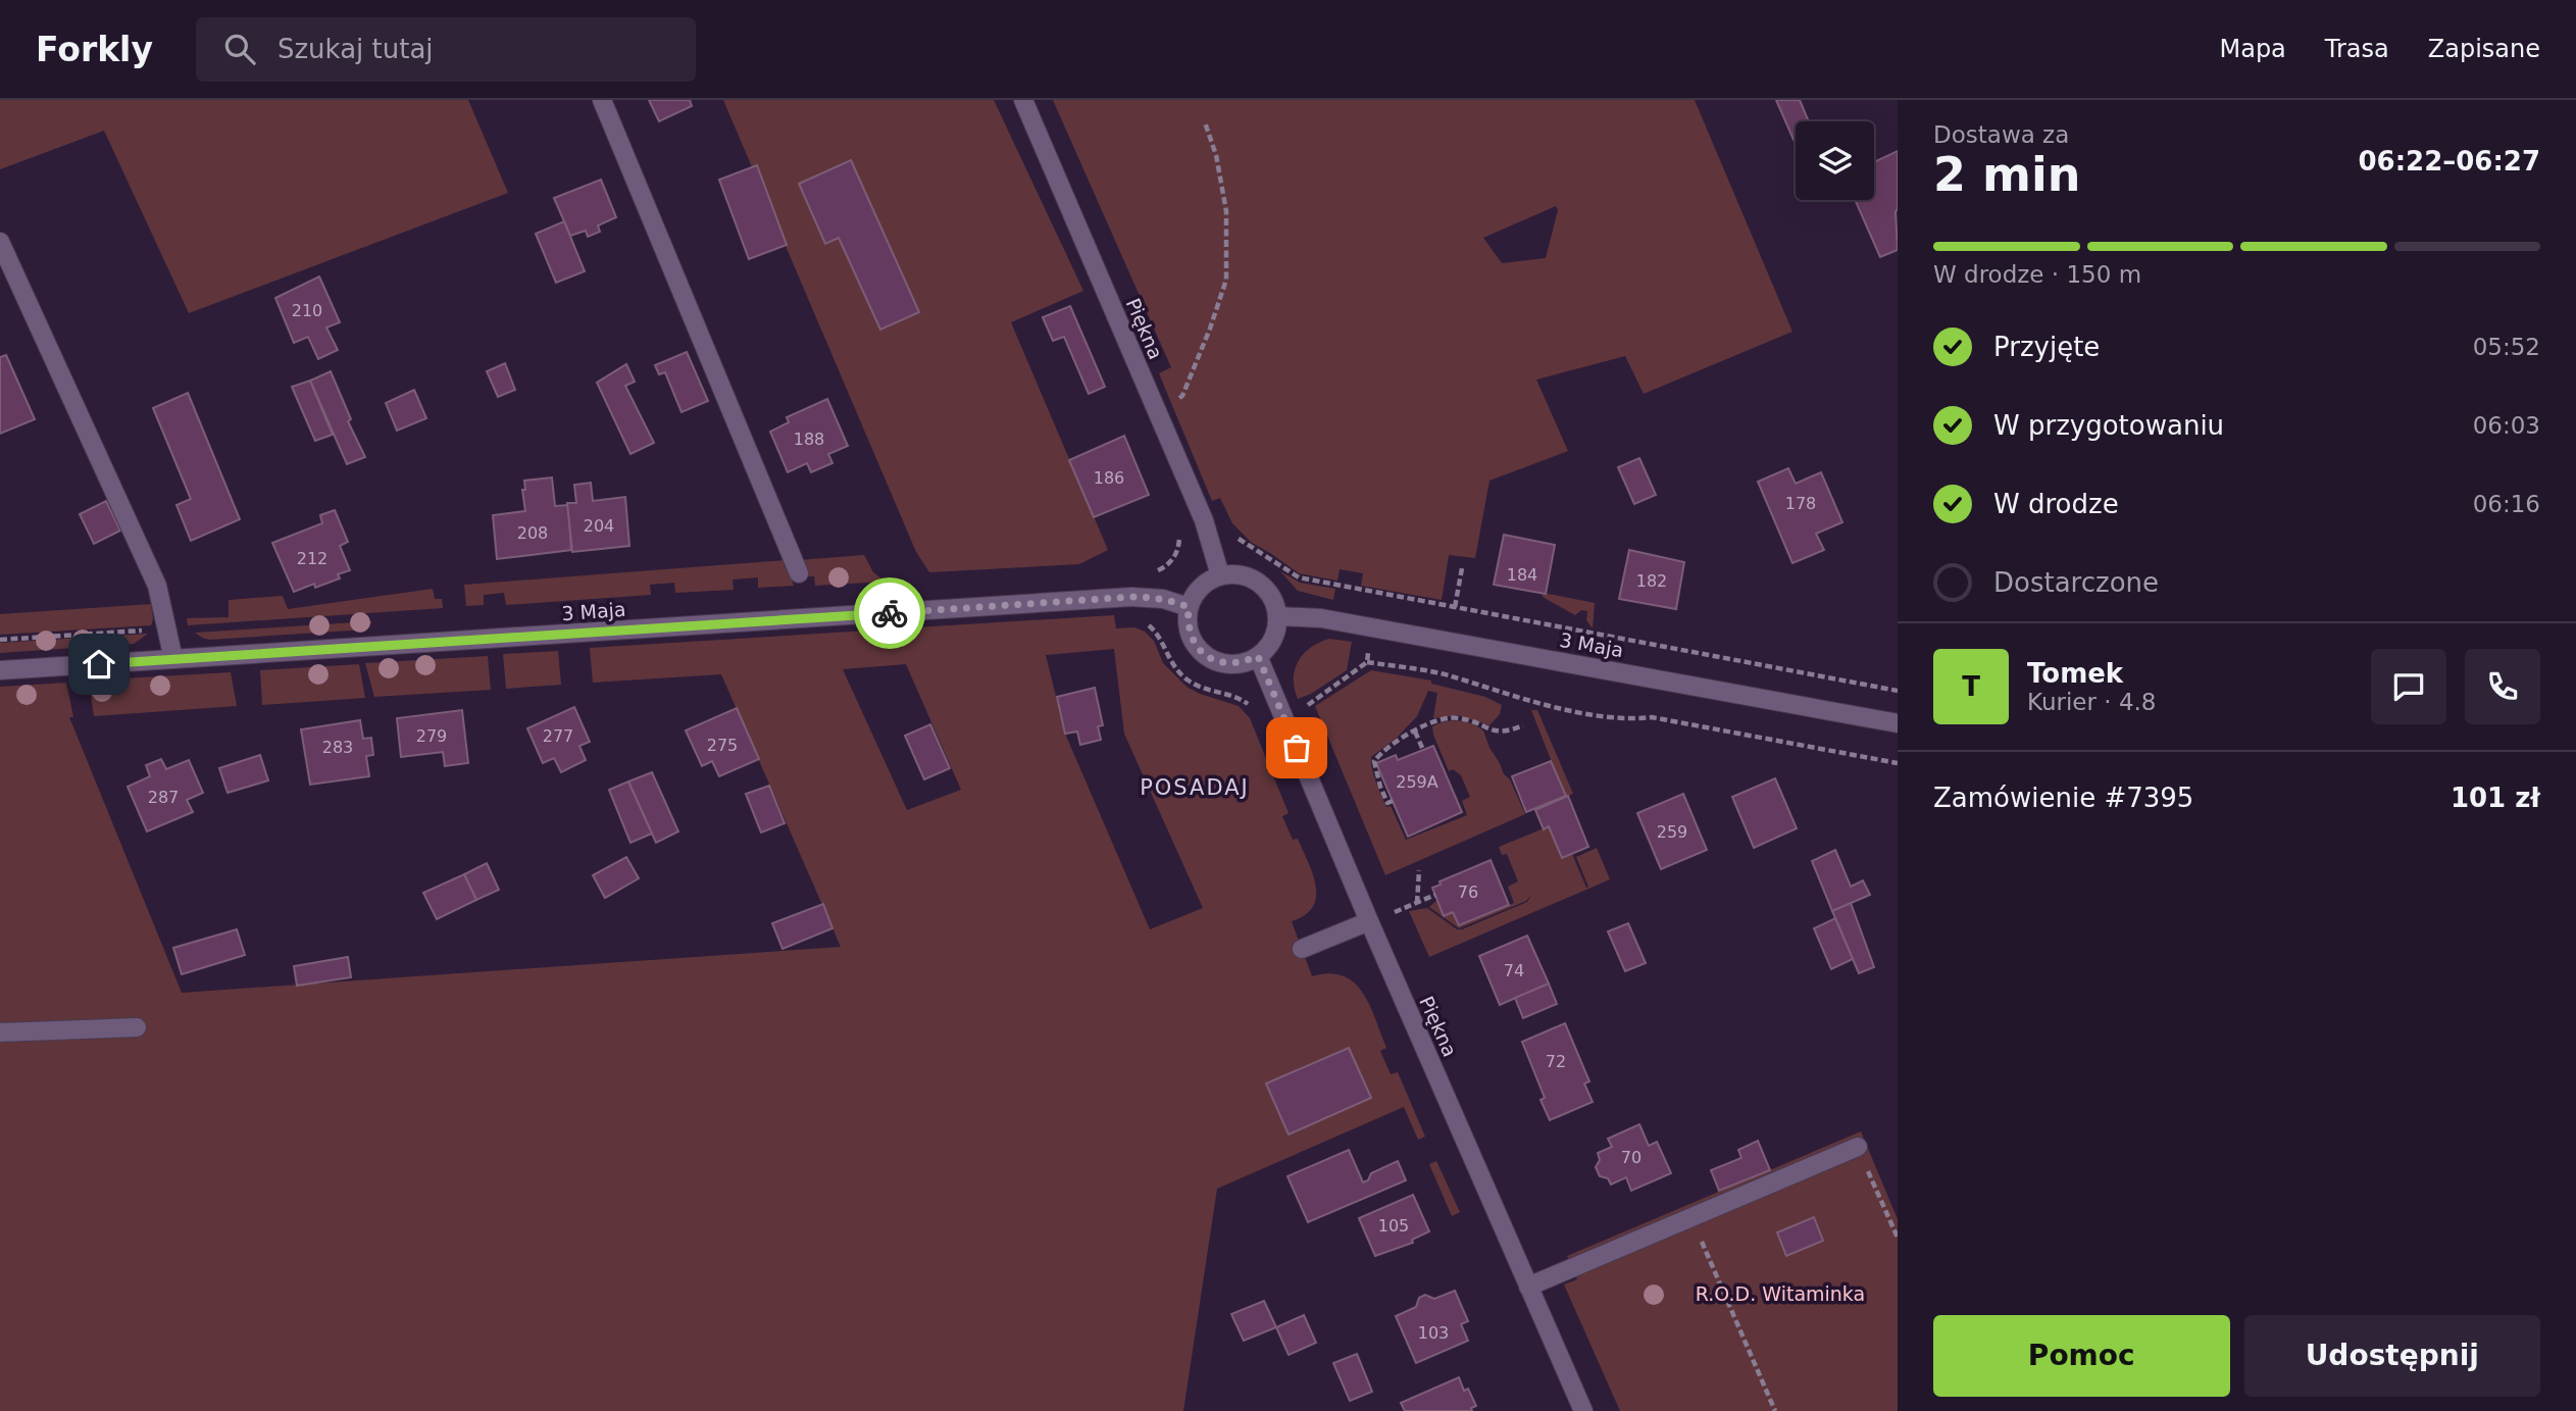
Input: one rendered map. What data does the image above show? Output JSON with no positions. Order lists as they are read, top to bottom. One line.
{"streets":{"street":["Piękna","3 Maja"]},"crossings":[["Piękna","3 Maja"]],"districts":["POSADAJ"],"parks":["R.O.D. Witaminka"],"house_numbers":["210","188","186","178","204","208","212","184","182","279","277","275","283","259A","287","259","76","74","72","70","105","103"],"page":{"header":"Forkly","search":"Szukaj tutaj","nav":["Mapa","Trasa","Zapisane"],"heading":["2 min","Dostawa za","06:22–06:27"],"panel":["Tomek","Kurier · 4.8","Zamówienie #7395","101 zł"],"bar":"W drodze · 150 m","list":[["Przyjęte","05:52"],["W przygotowaniu","06:03"],["W drodze","06:16"],"Dostarczone"],"round":"T","buttons":["Pomoc","Udostępnij"]}}
